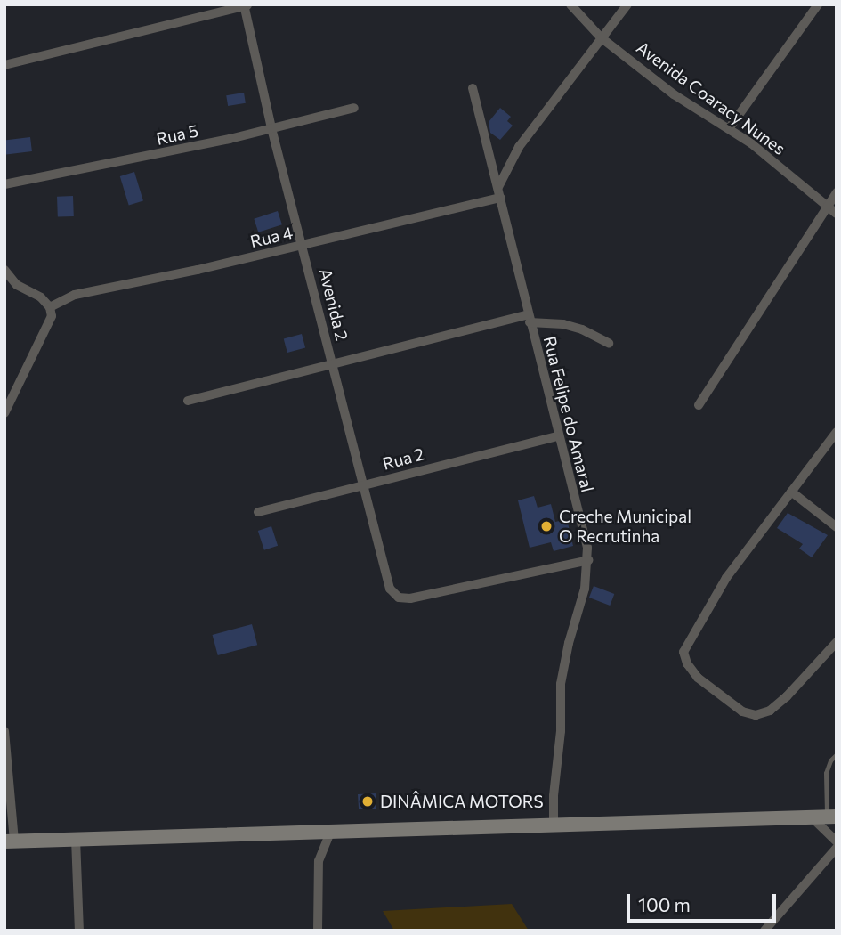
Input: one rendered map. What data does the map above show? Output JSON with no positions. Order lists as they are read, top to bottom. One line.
{"streets":{"street":["Avenida Coaracy Nunes","Rua 5","Rua 4","Avenida 2","Rua Felipe do Amaral","Rua 2"]},"crossings":[["Rua 5","Avenida 2"],["Rua 4","Avenida 2"],["Rua 4","Rua Felipe do Amaral"],["Avenida 2","Rua Felipe do Amaral"],["Avenida 2","Rua 2"],["Rua Felipe do Amaral","Rua 2"]],"places":["Creche Municipal O Recrutinha","DINÂMICA MOTORS"],"scale_bar":"100 m"}
